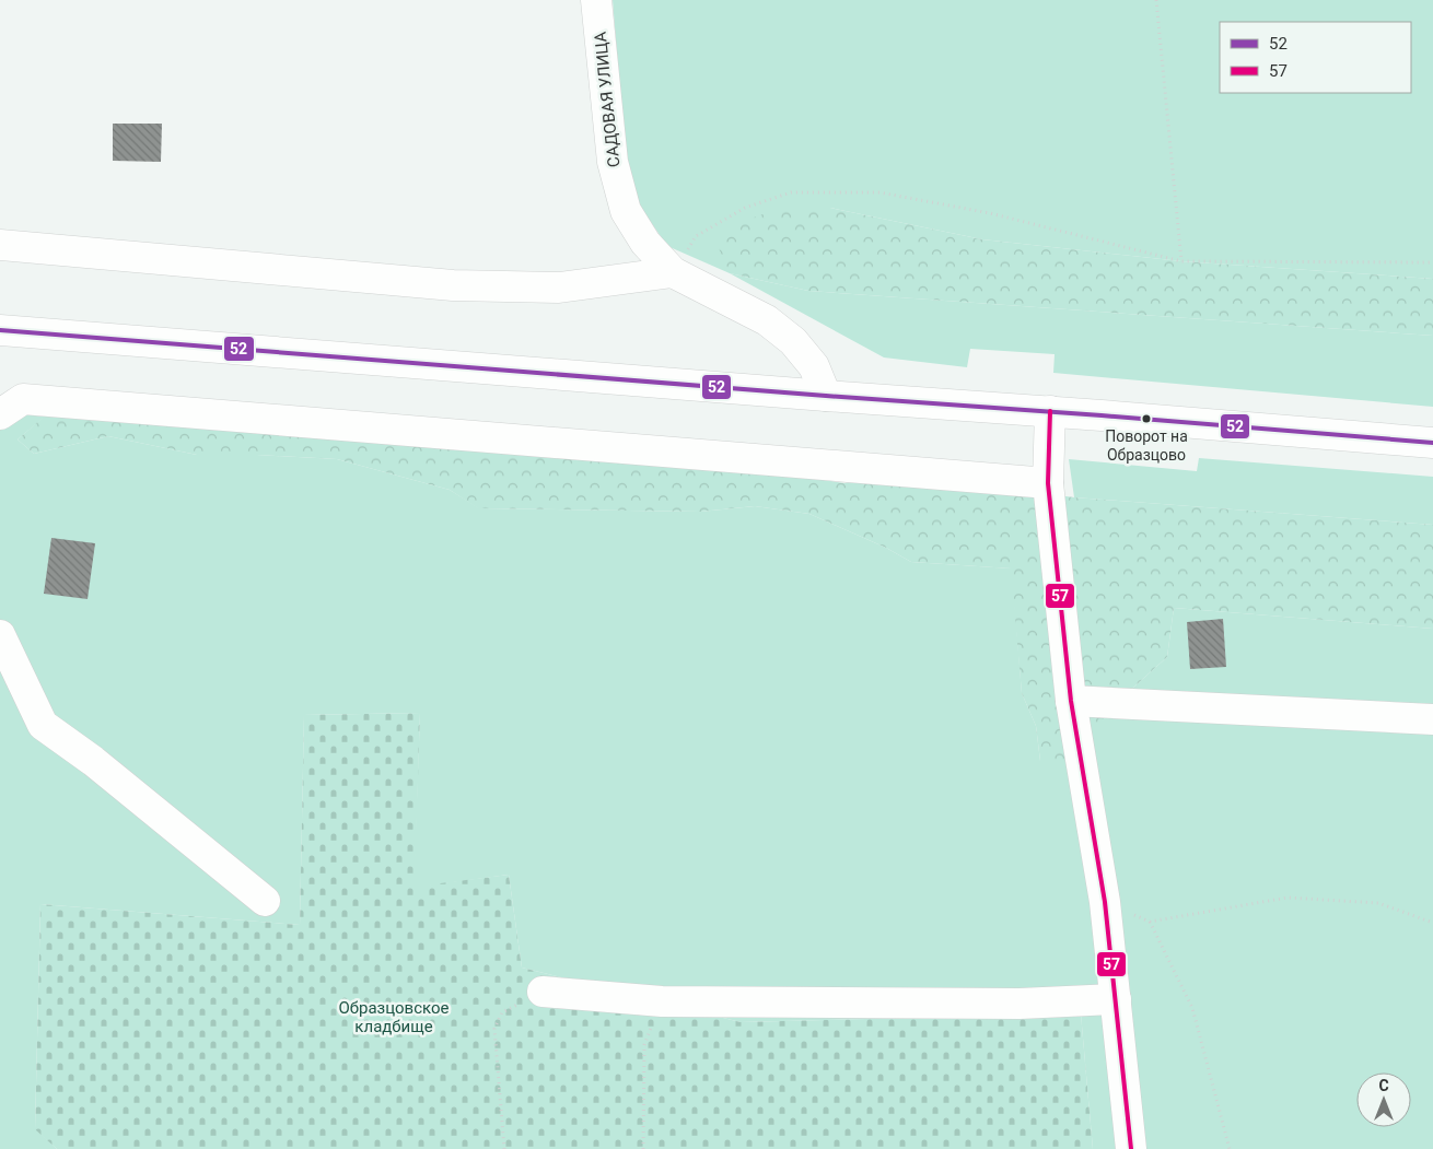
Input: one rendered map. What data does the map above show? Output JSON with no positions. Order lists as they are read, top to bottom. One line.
{"streets":{"main road":["САДОВАЯ УЛИЦА"]},"parks":["Образцовское кладбище"],"places":["Поворот на Образцово"],"lines":["transit line 52","transit line 57"],"legend":["52","57"],"north":"top"}
